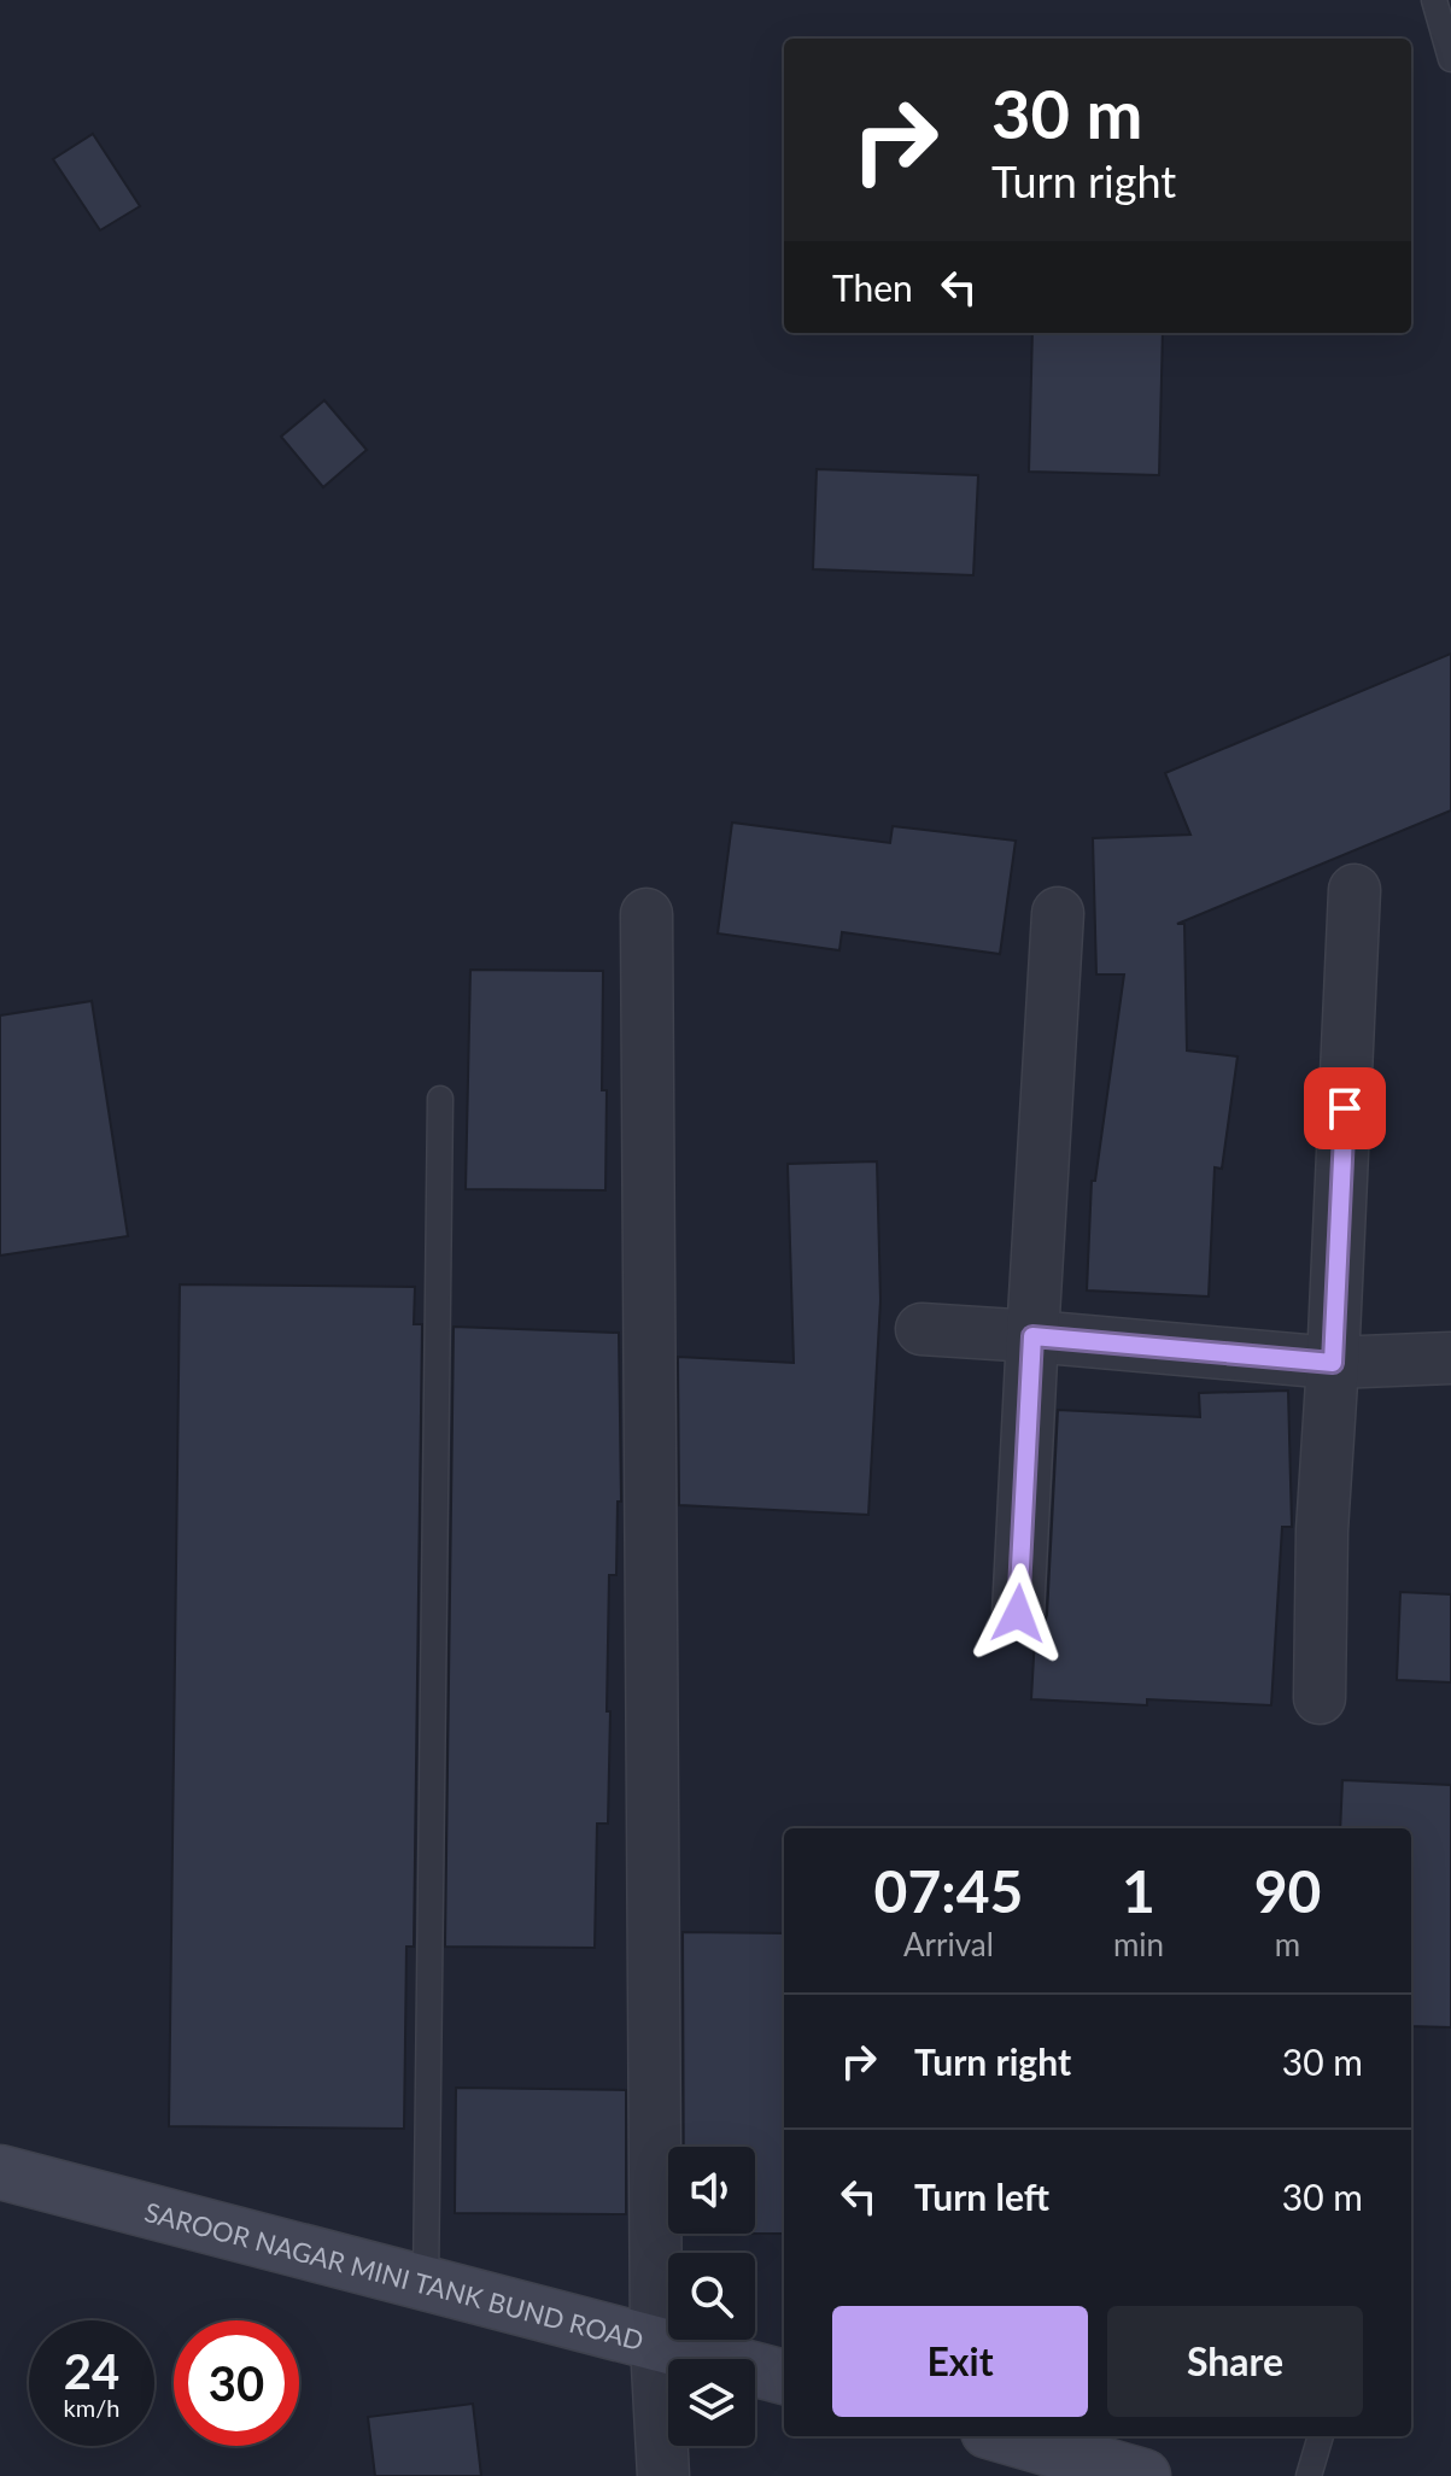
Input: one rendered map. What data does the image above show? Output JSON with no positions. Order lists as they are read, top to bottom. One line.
{"streets":{"main road":["SAROOR NAGAR MINI TANK BUND ROAD"]},"page":{"turn":["30 m","Turn right"],"then":"Then","eta":["07:45","Arrival","1","min","90","m"],"list":[{"name":"Turn right","value":"30 m"},{"name":"Turn left","value":"30 m"}],"buttons":["Exit","Share"],"speed":"24 km/h","limit":"30"}}
